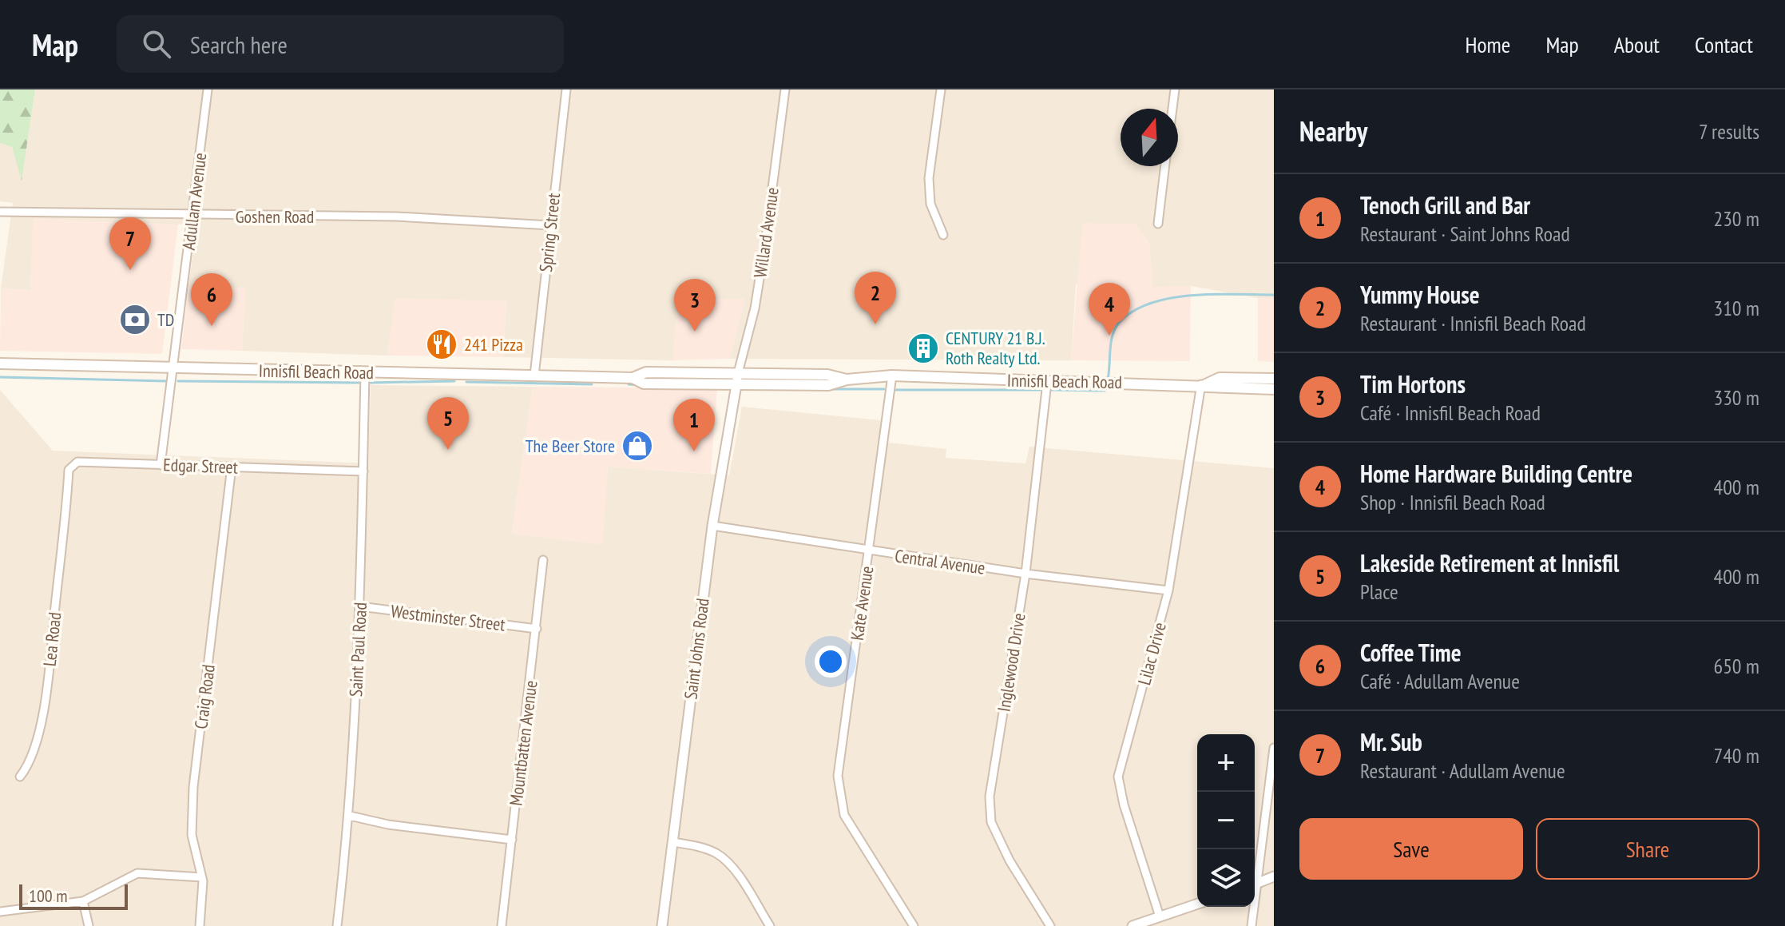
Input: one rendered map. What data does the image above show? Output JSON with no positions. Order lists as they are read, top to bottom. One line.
{"streets":{"main road":["Innisfil Beach Road"],"street":["Adullam Avenue","Goshen Road","Spring Street","Willard Avenue","Edgar Street","Central Avenue","Kate Avenue","Westminster Street","Lea Road","Saint Johns Road","Saint Paul Road","Lilac Drive","Inglewood Drive","Craig Road","Mountbatten Avenue"]},"crossings":[["Adullam Avenue","Goshen Road"],["Adullam Avenue","Innisfil Beach Road"],["Adullam Avenue","Edgar Street"],["Goshen Road","Spring Street"],["Spring Street","Innisfil Beach Road"],["Willard Avenue","Innisfil Beach Road"],["Willard Avenue","Saint Johns Road"],["Innisfil Beach Road","Kate Avenue"],["Innisfil Beach Road","Saint Johns Road"],["Innisfil Beach Road","Saint Paul Road"],["Innisfil Beach Road","Lilac Drive"],["Innisfil Beach Road","Inglewood Drive"],["Edgar Street","Lea Road"],["Edgar Street","Saint Paul Road"],["Edgar Street","Craig Road"],["Central Avenue","Kate Avenue"],["Central Avenue","Saint Johns Road"],["Central Avenue","Lilac Drive"],["Central Avenue","Inglewood Drive"],["Westminster Street","Saint Paul Road"],["Westminster Street","Mountbatten Avenue"]],"places":{"bank":["TD"],"restaurant":["241 Pizza"],"building":["CENTURY 21 B.J. Roth Realty Ltd."],"shop":["The Beer Store"]},"scale_bar":"100 m","north":"top","page":{"header":"Map","search":"Search here","nav":["Home","Map","About","Contact"],"heading":["Nearby","7 results"],"list":[{"mark":"1","name":"Tenoch Grill and Bar","note":"Restaurant · Saint Johns Road","value":"230 m"},{"mark":"2","name":"Yummy House","note":"Restaurant · Innisfil Beach Road","value":"310 m"},{"mark":"3","name":"Tim Hortons","note":"Café · Innisfil Beach Road","value":"330 m"},{"mark":"4","name":"Home Hardware Building Centre","note":"Shop · Innisfil Beach Road","value":"400 m"},{"mark":"5","name":"Lakeside Retirement at Innisfil","note":"Place","value":"400 m"},{"mark":"6","name":"Coffee Time","note":"Café · Adullam Avenue","value":"650 m"},{"mark":"7","name":"Mr. Sub","note":"Restaurant · Adullam Avenue","value":"740 m"}],"pins":["7","2","6","3","4","5","1"],"map_buttons":["+","−"],"buttons":["Save","Share"],"scale":"100 m"}}
